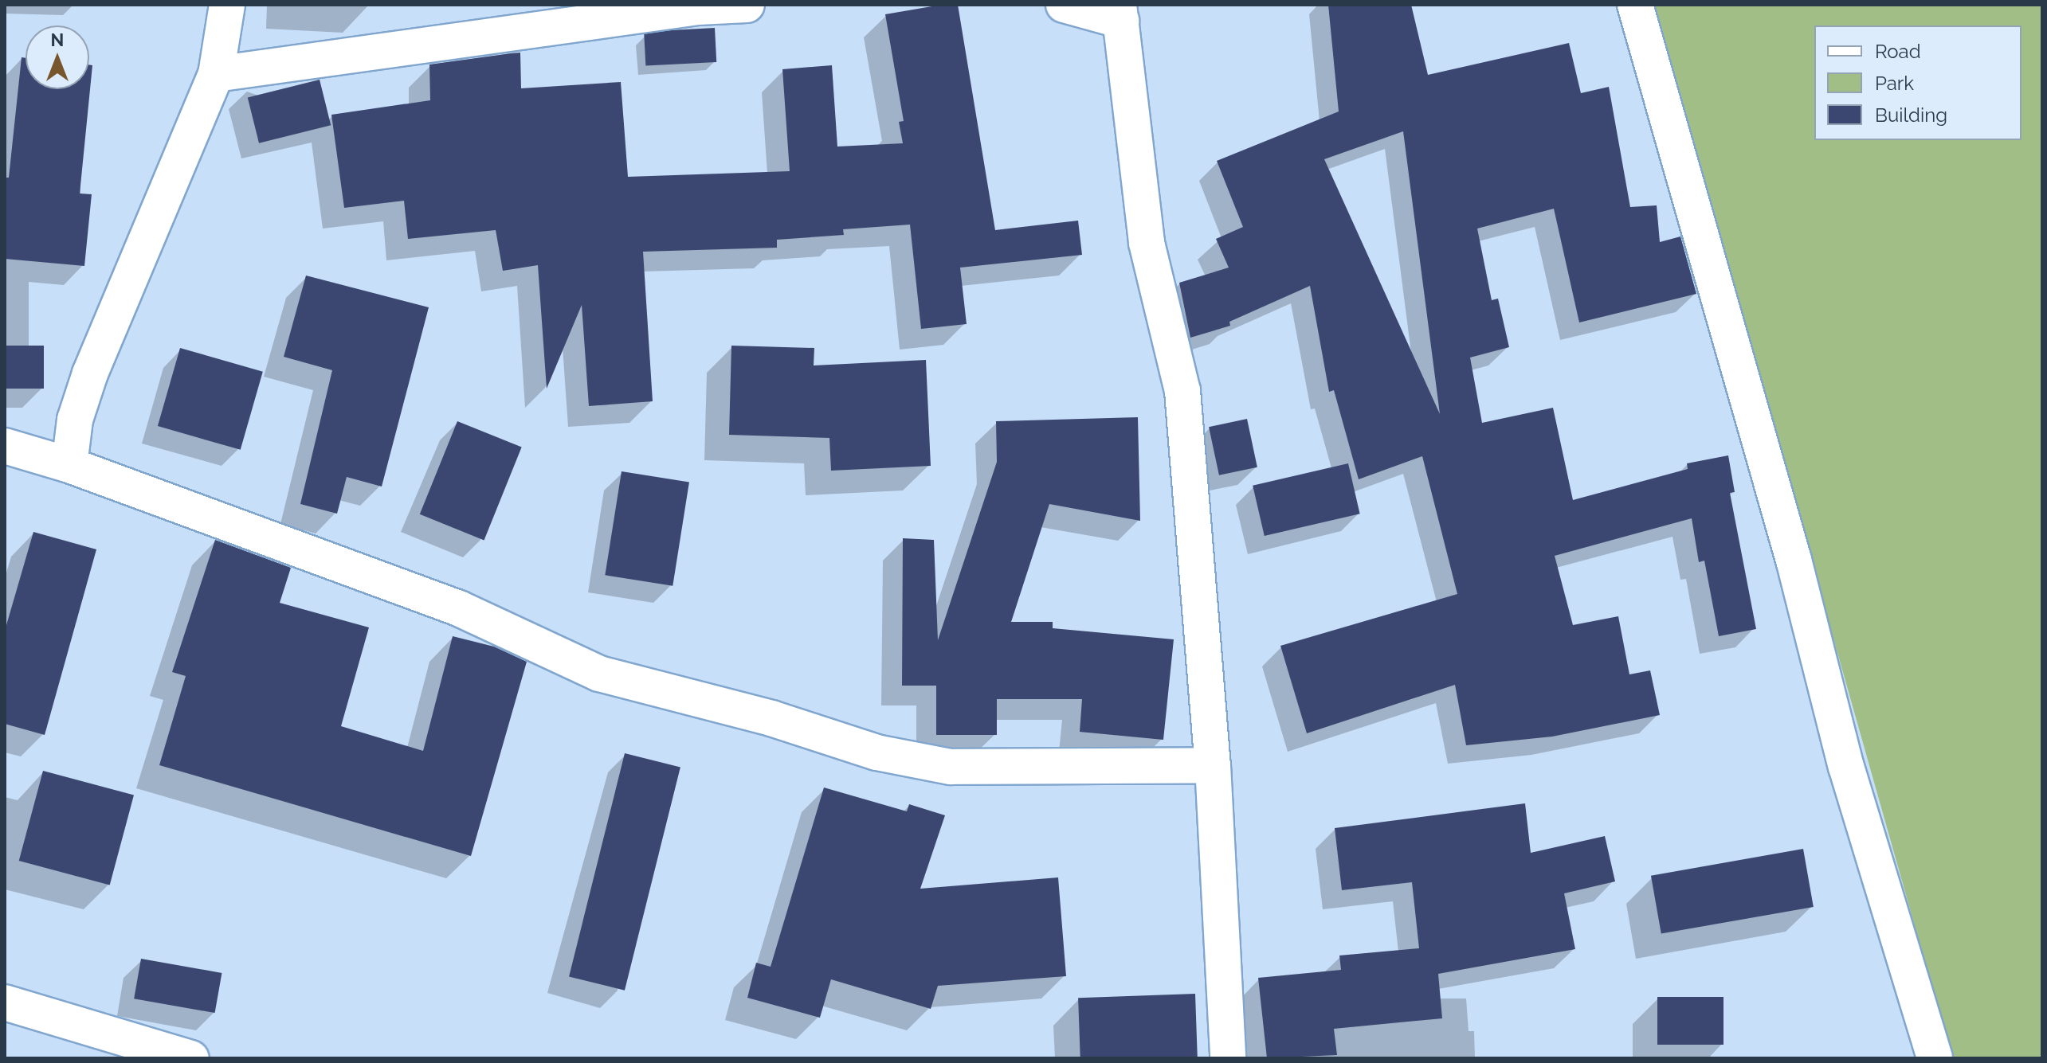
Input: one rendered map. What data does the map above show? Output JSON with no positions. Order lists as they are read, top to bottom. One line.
{"legend":["Road","Park","Building"],"north":"top"}
